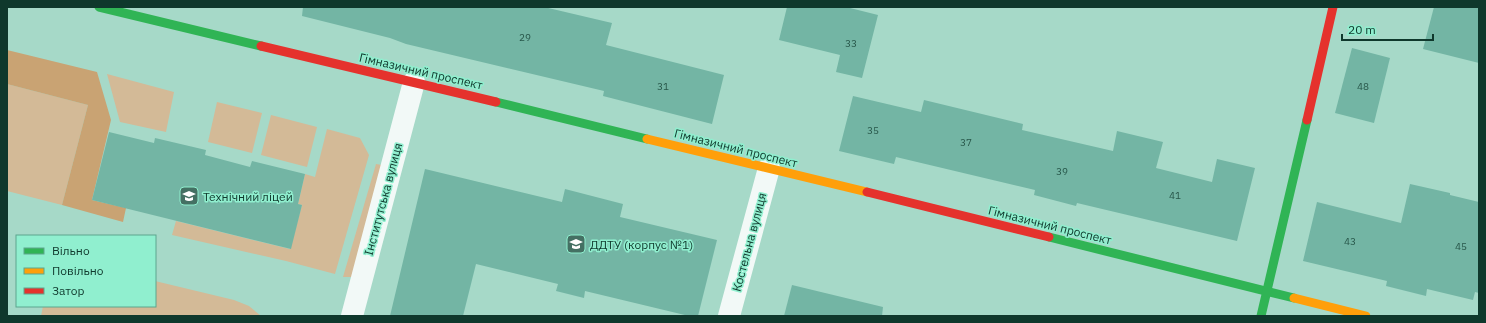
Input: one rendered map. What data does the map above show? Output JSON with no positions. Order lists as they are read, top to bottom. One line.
{"streets":{"main road":["Гімназичний проспект"],"street":["Інститутська вулиця","Костельна вулиця"]},"crossings":[["Гімназичний проспект","Інститутська вулиця"],["Гімназичний проспект","Костельна вулиця"]],"places":{"school or university":["Технічний ліцей","ДДТУ (корпус №1)"]},"house_numbers":["29","33","31","48","35","37","39","41","43","45"],"legend":["Вільно","Повільно","Затор"],"scale_bar":"20 m"}
